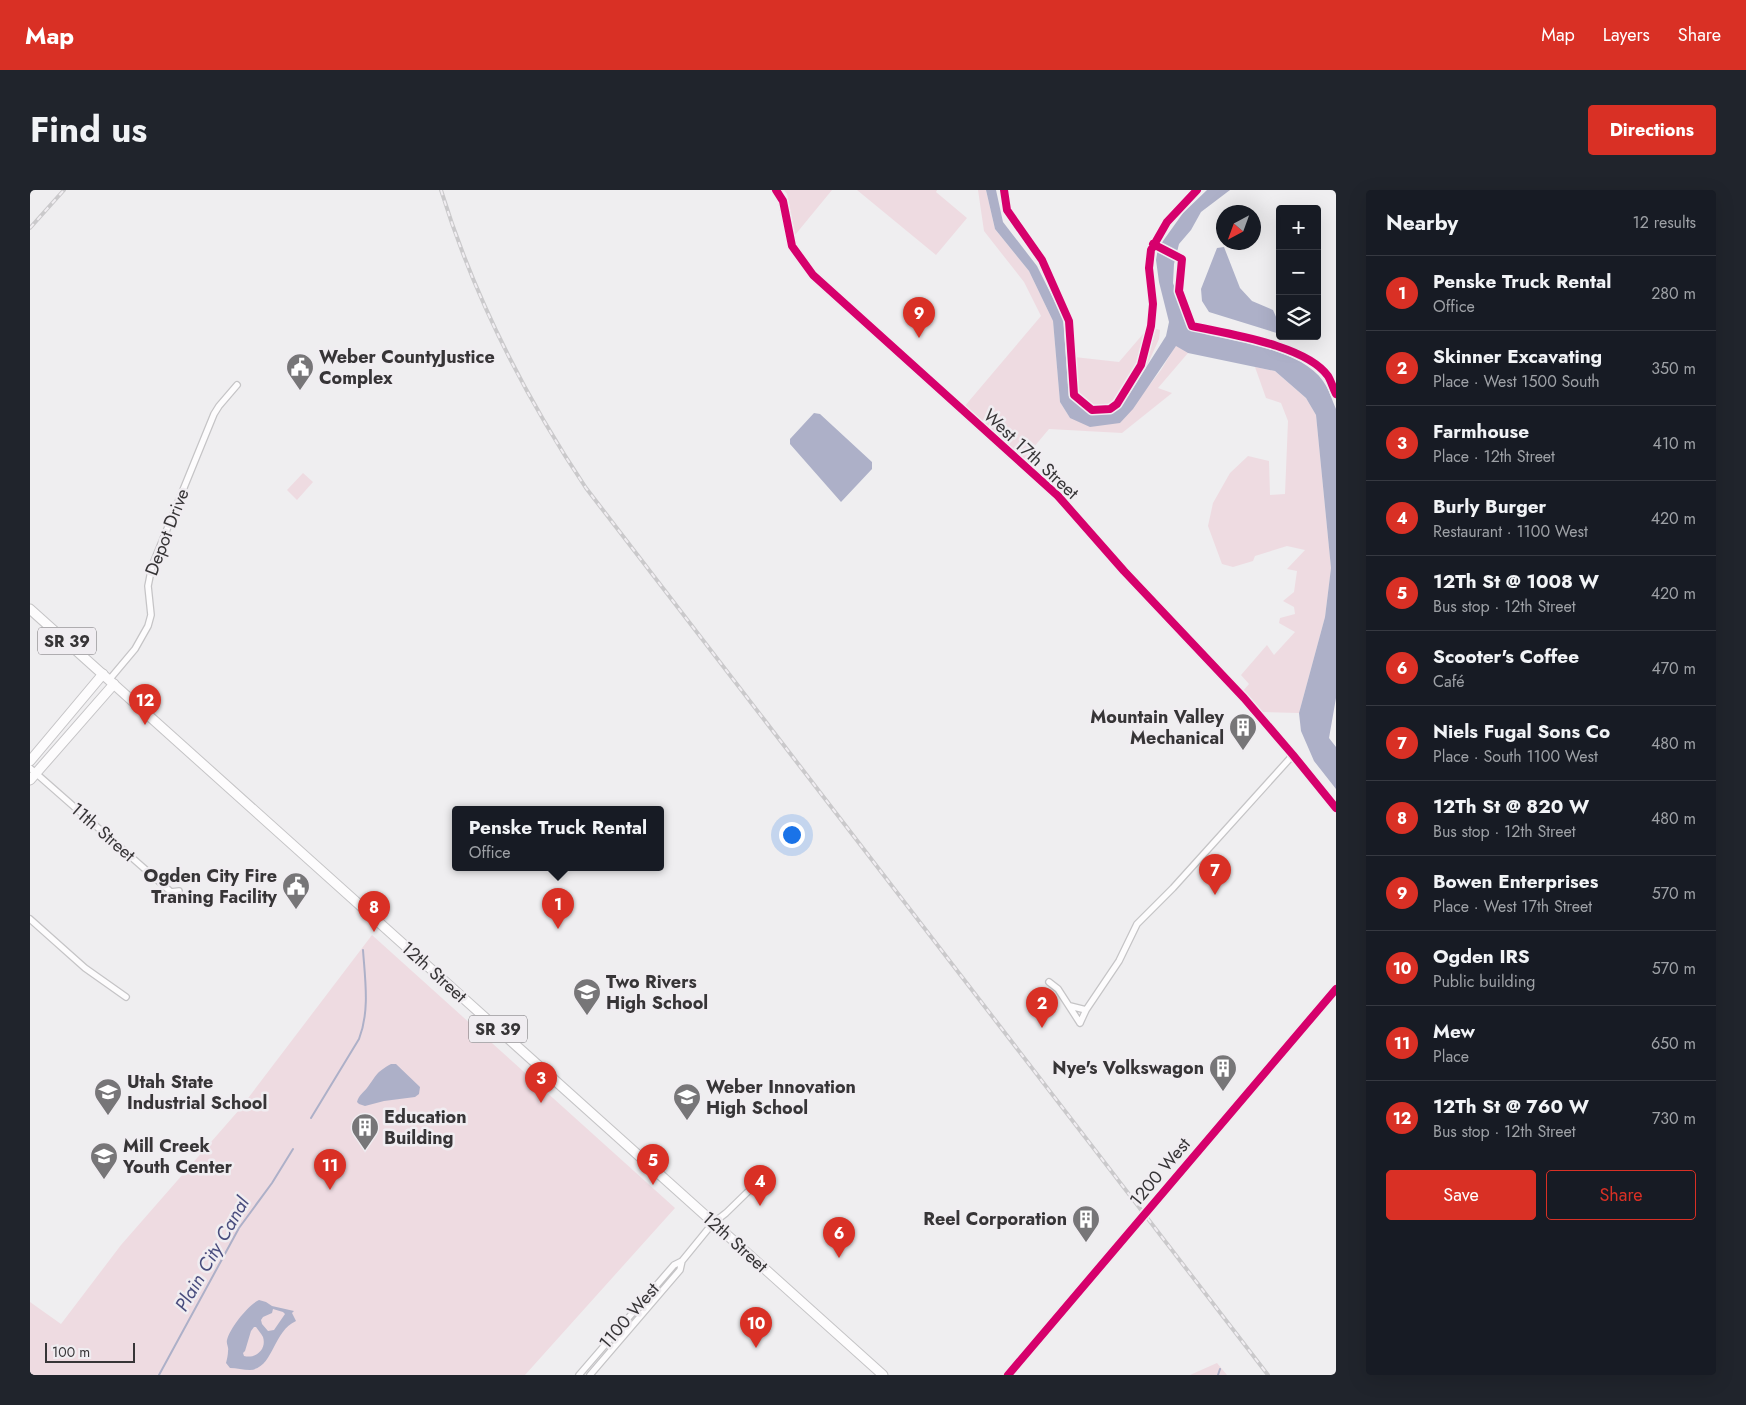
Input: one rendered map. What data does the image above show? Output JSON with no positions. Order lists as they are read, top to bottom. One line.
{"streets":{"main road":["Depot Drive","SR 39","12th Street"],"street":["West 17th Street","11th Street","1200 West","1100 West"]},"crossings":[["Depot Drive","11th Street"],["Depot Drive","12th Street"],["12th Street","1100 West"]],"water":["Plain City Canal"],"places":{"public building":["Weber CountyJustice Complex","Ogden City Fire Traning Facility"],"building":["Mountain Valley Mechanical","Nye's Volkswagon","Education Building","Reel Corporation"],"school or university":["Two Rivers High School","Utah State Industrial School","Weber Innovation High School","Mill Creek Youth Center"]},"scale_bar":"100 m","north":"bottom left","page":{"header":"Map","nav":["Map","Layers","Share"],"title":"Find us","buttons":["Directions",["Save","Share"]],"heading":["Nearby","12 results"],"map_buttons":["+","−"],"list":[{"mark":"1","name":"Penske Truck Rental","note":"Office","value":"280 m"},{"mark":"2","name":"Skinner Excavating","note":"Place · West 1500 South","value":"350 m"},{"mark":"3","name":"Farmhouse","note":"Place · 12th Street","value":"410 m"},{"mark":"4","name":"Burly Burger","note":"Restaurant · 1100 West","value":"420 m"},{"mark":"5","name":"12Th St @ 1008 W","note":"Bus stop · 12th Street","value":"420 m"},{"mark":"6","name":"Scooter's Coffee","note":"Café","value":"470 m"},{"mark":"7","name":"Niels Fugal Sons Co","note":"Place · South 1100 West","value":"480 m"},{"mark":"8","name":"12Th St @ 820 W","note":"Bus stop · 12th Street","value":"480 m"},{"mark":"9","name":"Bowen Enterprises","note":"Place · West 17th Street","value":"570 m"},{"mark":"10","name":"Ogden IRS","note":"Public building","value":"570 m"},{"mark":"11","name":"Mew","note":"Place","value":"650 m"},{"mark":"12","name":"12Th St @ 760 W","note":"Bus stop · 12th Street","value":"730 m"}],"pins":["9","12","7","1","8","2","3","5","11","4","6","10"],"popup":["Penske Truck Rental","Office"],"scale":"100 m"}}
